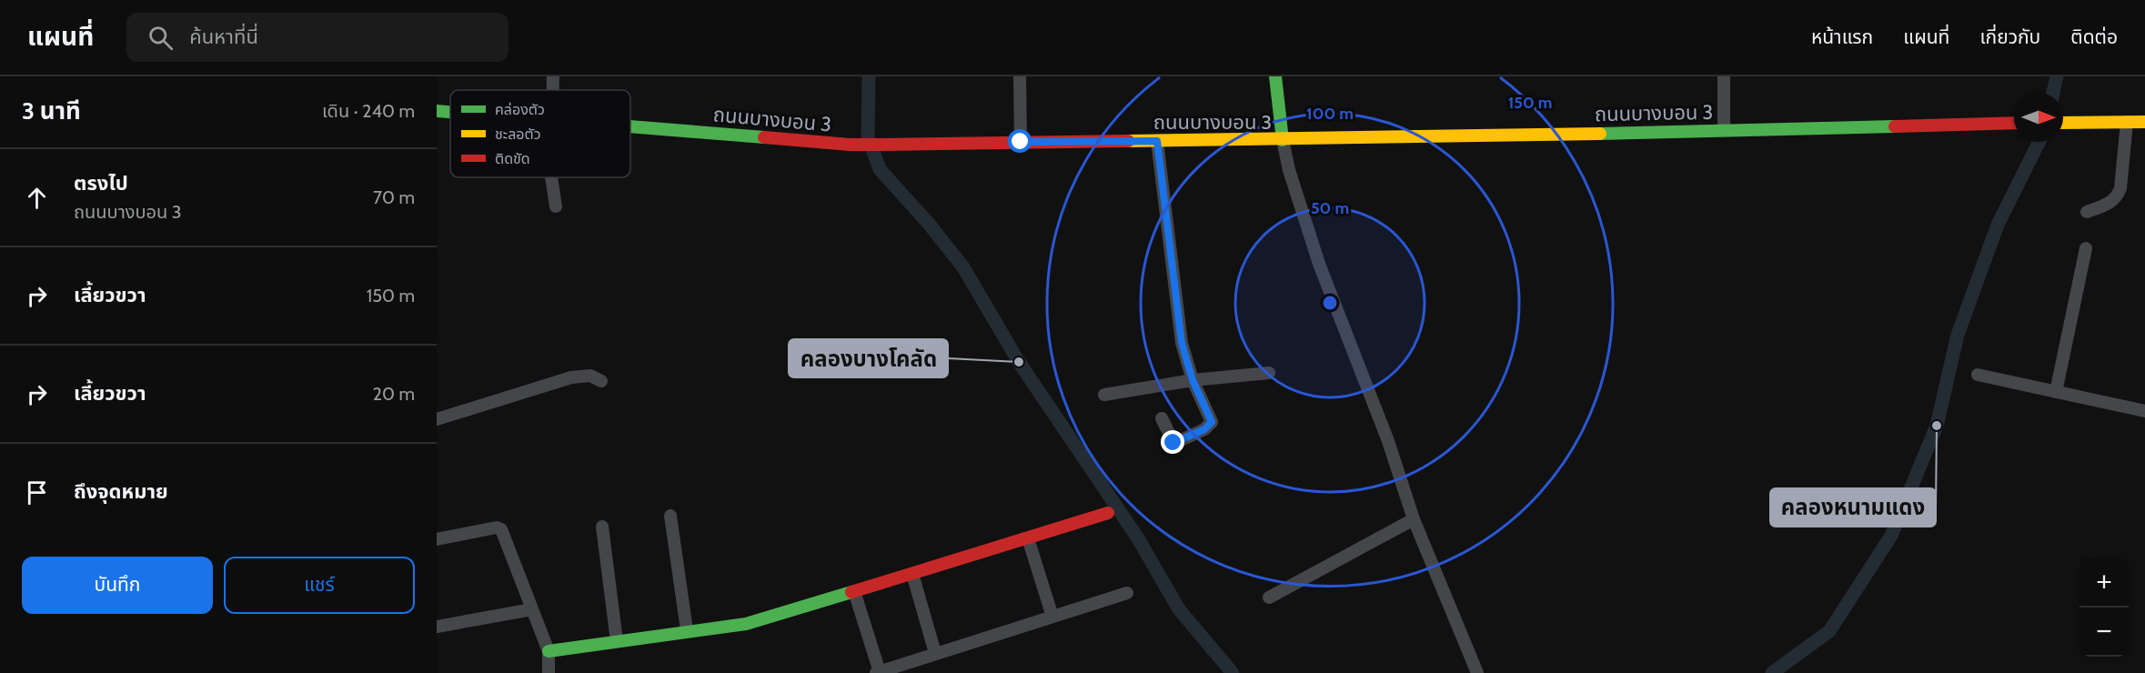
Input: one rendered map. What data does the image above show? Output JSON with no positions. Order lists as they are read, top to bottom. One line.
{"streets":{"main road":["ถนนบางบอน 3"]},"places":["คลองบางโคลัด","คลองหนามแดง"],"legend":["คล่องตัว","ชะลอตัว","ติดขัด"],"north":"right","page":{"header":"แผนที่","search":"ค้นหาที่นี่","nav":["หน้าแรก","แผนที่","เกี่ยวกับ","ติดต่อ"],"heading":["3 นาที","เดิน · 240 m"],"list":[["ตรงไป","ถนนบางบอน 3","70 m"],["เลี้ยวขวา","150 m"],["เลี้ยวขวา","20 m"],"ถึงจุดหมาย"],"buttons":["บันทึก","แชร์"],"map_buttons":["+","−"]},"rings":["150 m","100 m","50 m"]}
